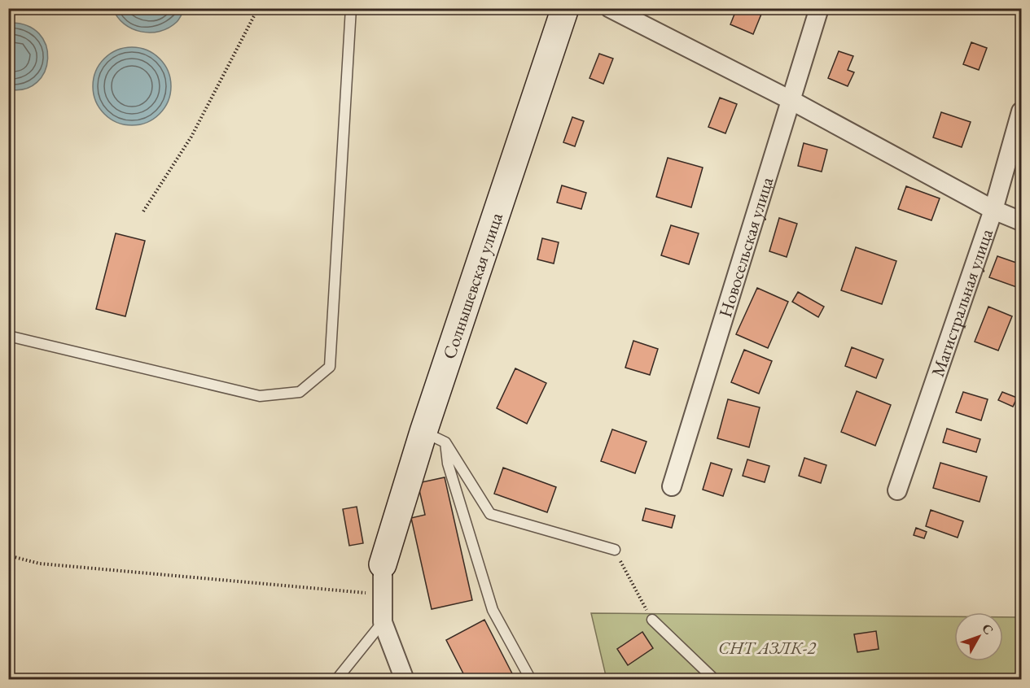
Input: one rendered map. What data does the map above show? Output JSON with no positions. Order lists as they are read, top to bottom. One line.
{"streets":{"street":["Новосельская улица","Солнышевская улица","Магистральная улица"]},"parks":["СНТ АЗЛК-2"],"north":"top right"}
